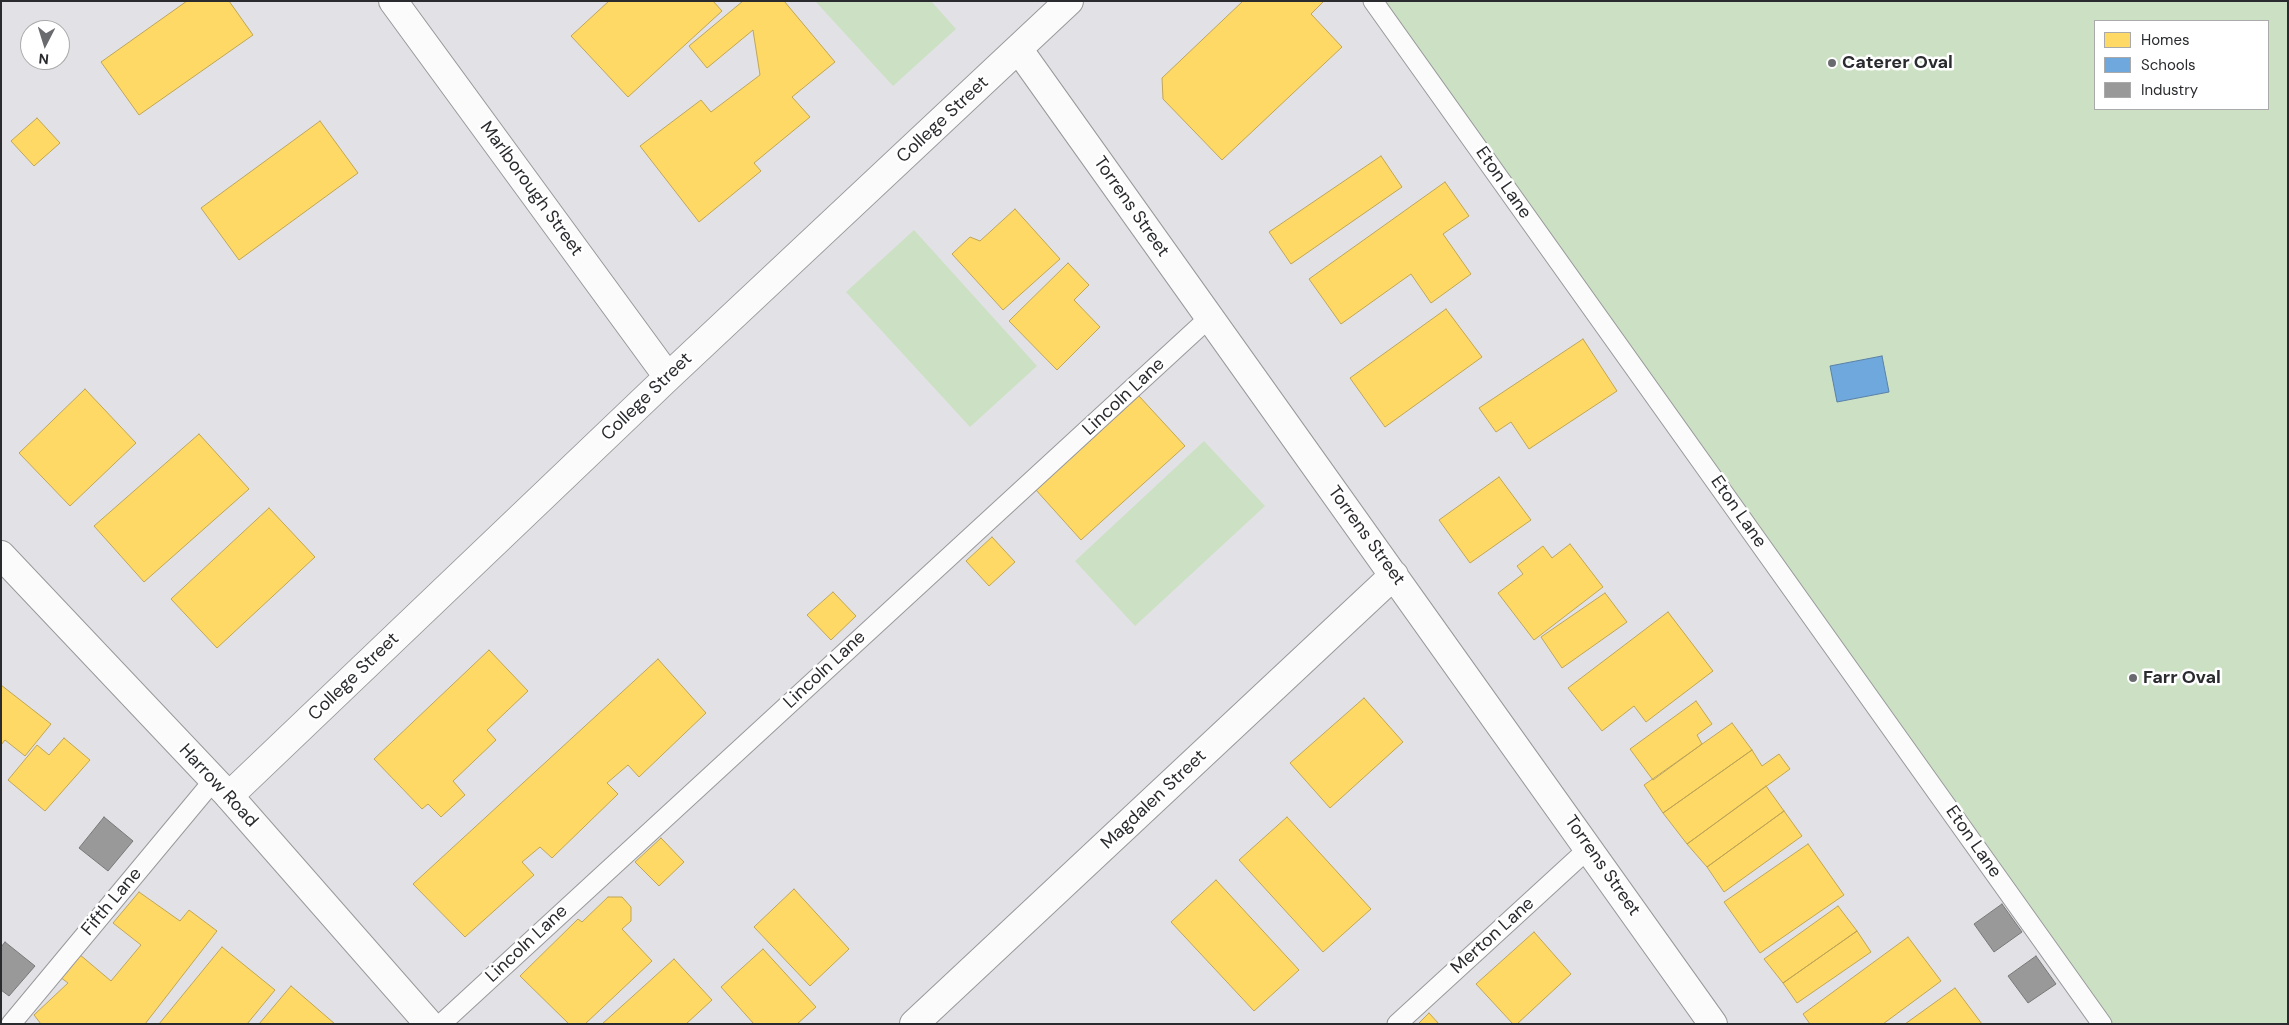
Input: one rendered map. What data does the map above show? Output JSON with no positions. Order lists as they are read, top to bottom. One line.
{"streets":{"street":["College Street","Marlborough Street","Torrens Street","Harrow Road","Magdalen Street"],"lane":["Eton Lane","Lincoln Lane","Fifth Lane","Merton Lane"]},"crossings":[["College Street","Marlborough Street"],["College Street","Torrens Street"],["College Street","Harrow Road"],["College Street","Fifth Lane"],["Torrens Street","Lincoln Lane"],["Torrens Street","Magdalen Street"],["Torrens Street","Merton Lane"],["Harrow Road","Fifth Lane"]],"places":["Caterer Oval","Farr Oval"],"legend":["Homes","Schools","Industry"],"north":"bottom"}
